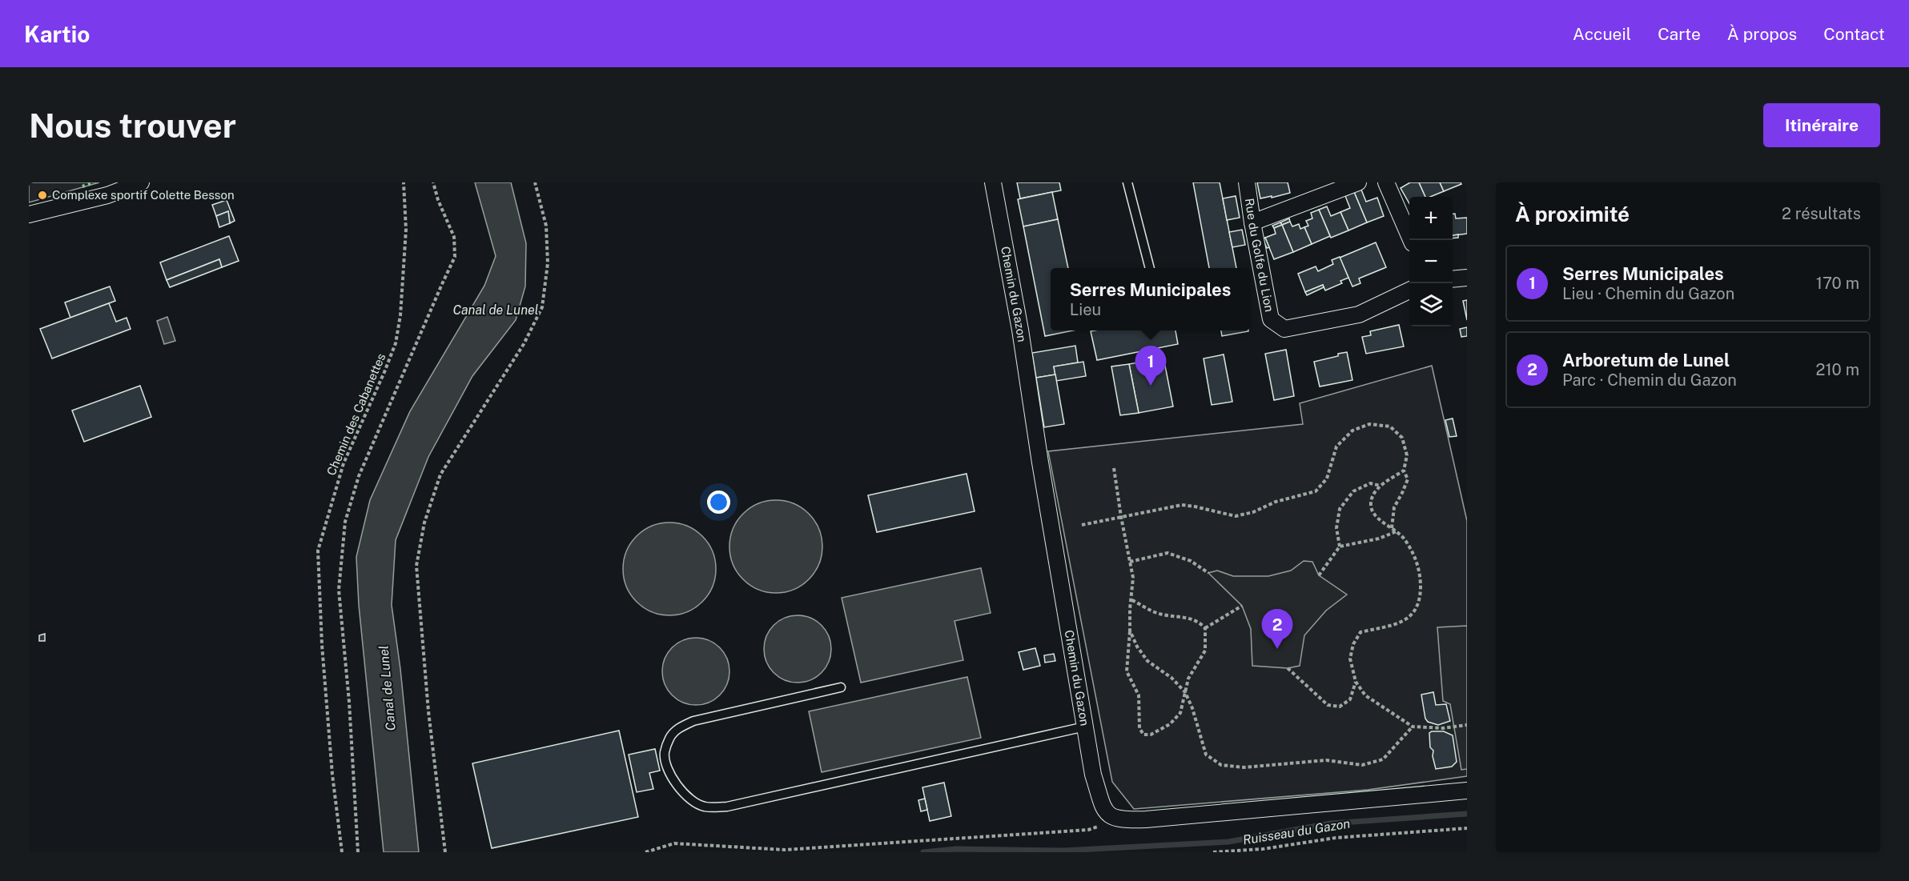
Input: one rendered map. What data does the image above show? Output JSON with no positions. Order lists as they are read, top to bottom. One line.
{"streets":{"street":["Rue du Golfe du Lion","Chemin du Gazon"],"path":["Chemin des Cabanettes"]},"water":["Canal de Lunel","Ruisseau du Gazon"],"places":["Complexe sportif Colette Besson"],"page":{"header":"Kartio","nav":["Accueil","Carte","À propos","Contact"],"buttons":"Itinéraire","title":"Nous trouver","heading":["À proximité","2 résultats"],"map_buttons":["+","−"],"list":[{"mark":"1","name":"Serres Municipales","note":"Lieu · Chemin du Gazon","value":"170 m"},{"mark":"2","name":"Arboretum de Lunel","note":"Parc · Chemin du Gazon","value":"210 m"}],"popup":["Serres Municipales","Lieu"],"pins":["1","2"]}}
